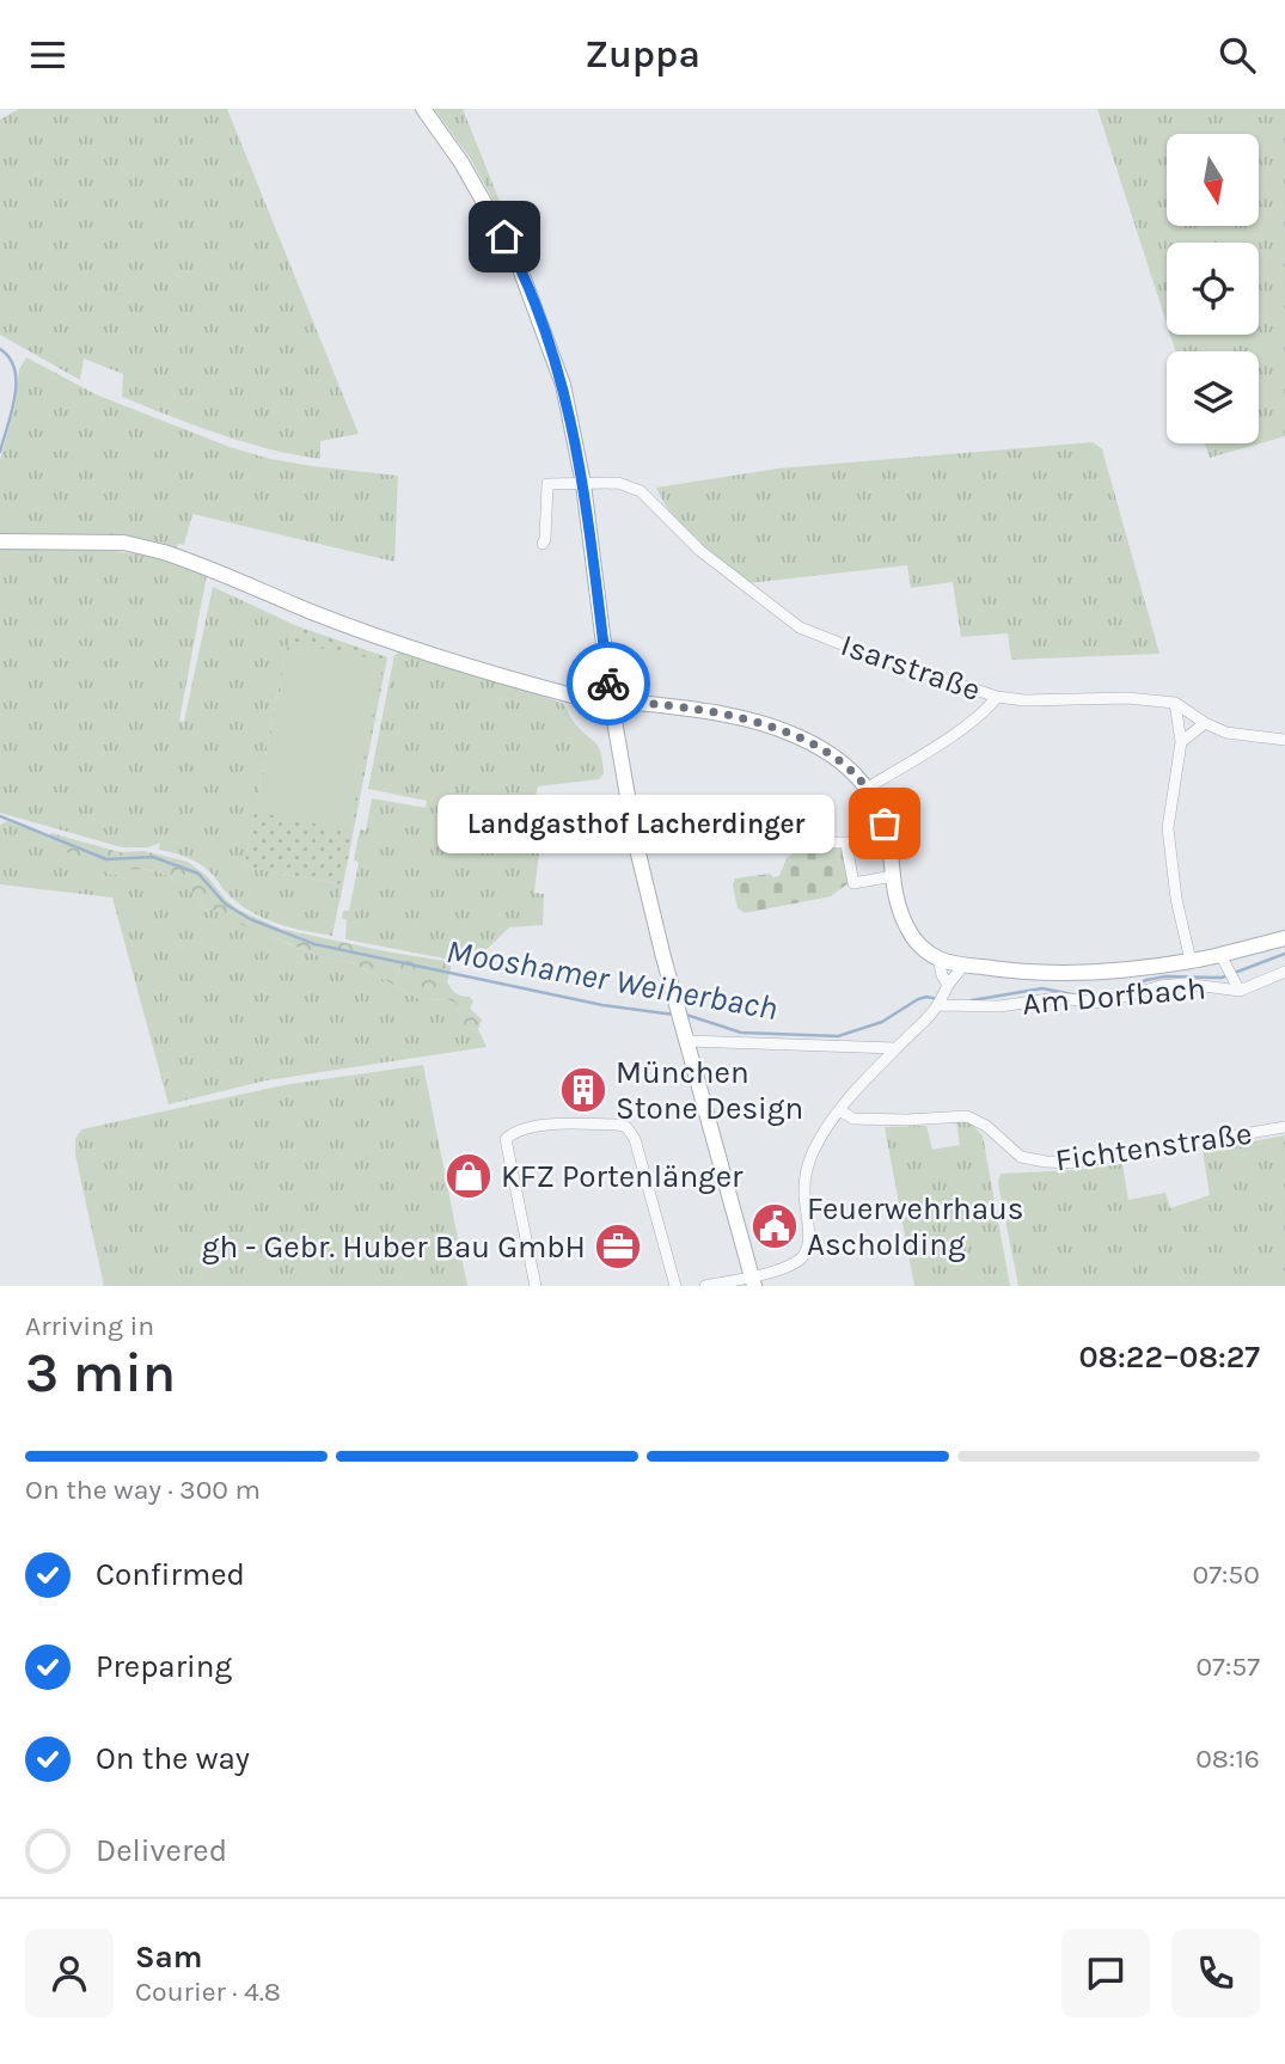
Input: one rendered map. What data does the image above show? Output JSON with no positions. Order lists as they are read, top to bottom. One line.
{"streets":{"street":["Isarstraße","Am Dorfbach","Fichtenstraße"]},"water":["Mooshamer Weiherbach"],"places":{"other":["Landgasthof Lacherdinger"],"building":["München Stone Design"],"shop":["KFZ Portenlänger"],"public building":["Feuerwehrhaus Ascholding"],"office":["gh - Gebr. Huber Bau GmbH"]},"north":"bottom","page":{"header":"Zuppa","bubble":"Landgasthof Lacherdinger","heading":["3 min","Arriving in","08:22–08:27"],"panel":["Sam","Courier · 4.8"],"bar":"On the way · 300 m","list":[["Confirmed","07:50"],["Preparing","07:57"],["On the way","08:16"],"Delivered"]}}
